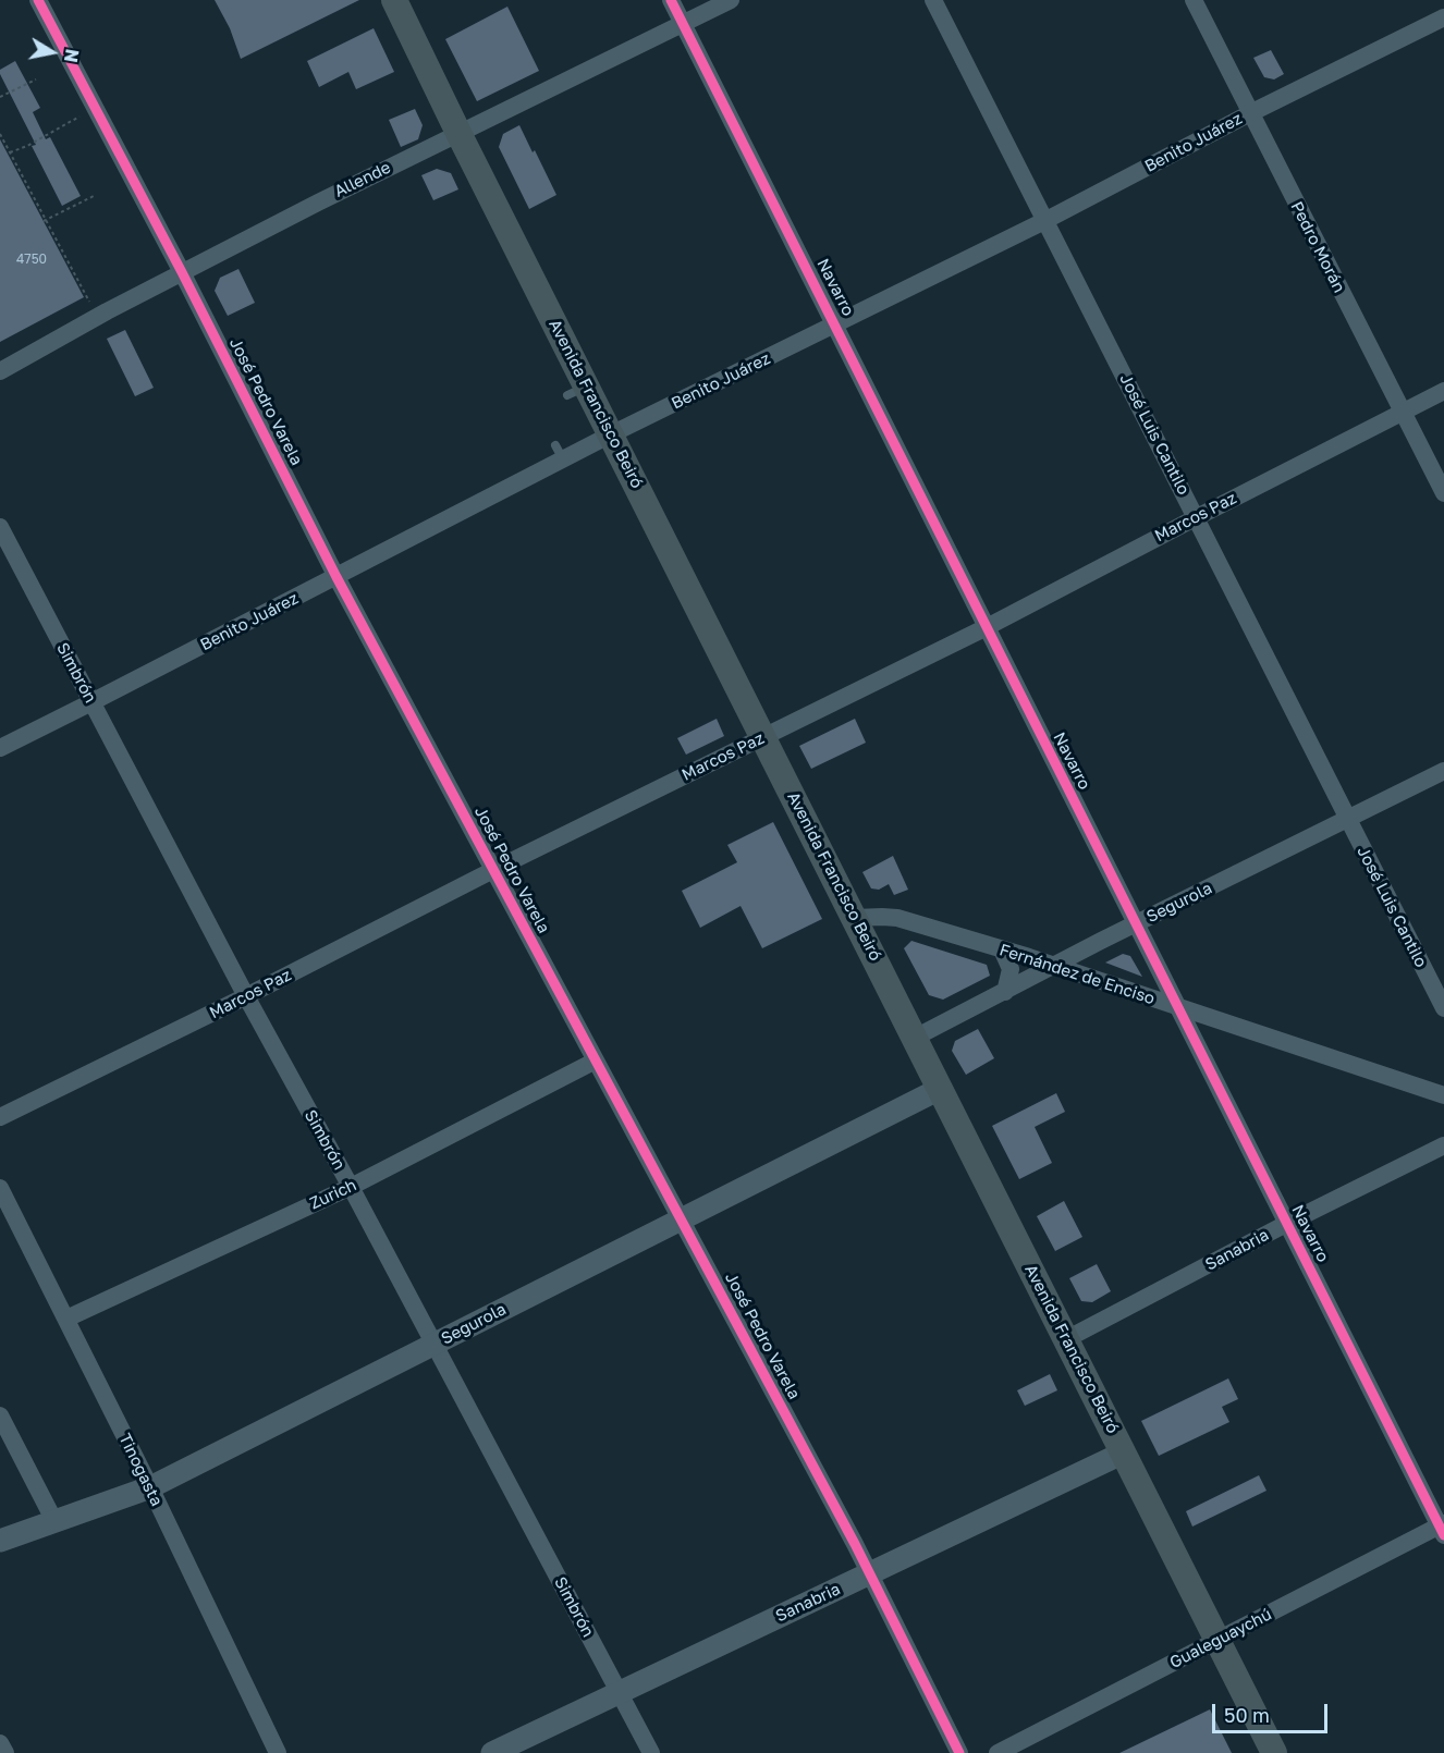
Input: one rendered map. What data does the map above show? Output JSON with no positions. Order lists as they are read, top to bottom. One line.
{"streets":{"main road":["Avenida Francisco Beiró"],"street":["Benito Juárez","Allende","Pedro Morán","Navarro","José Pedro Varela","José Luis Cantilo","Marcos Paz","Simbrón","Segurola","Fernández de Enciso","Zurich","Sanabria","Tinogasta","Gualeguaychú"]},"crossings":[["Benito Juárez","Pedro Morán"],["Benito Juárez","Navarro"],["Benito Juárez","José Pedro Varela"],["Benito Juárez","Avenida Francisco Beiró"],["Benito Juárez","José Luis Cantilo"],["Benito Juárez","Simbrón"],["Allende","Navarro"],["Allende","José Pedro Varela"],["Allende","Avenida Francisco Beiró"],["Pedro Morán","Marcos Paz"],["Navarro","Marcos Paz"],["Navarro","Segurola"],["Navarro","Fernández de Enciso"],["Navarro","Sanabria"],["Navarro","Gualeguaychú"],["José Pedro Varela","Marcos Paz"],["José Pedro Varela","Segurola"],["José Pedro Varela","Zurich"],["José Pedro Varela","Sanabria"],["Avenida Francisco Beiró","Marcos Paz"],["Avenida Francisco Beiró","Segurola"],["Avenida Francisco Beiró","Fernández de Enciso"],["Avenida Francisco Beiró","Sanabria"],["Avenida Francisco Beiró","Gualeguaychú"],["José Luis Cantilo","Marcos Paz"],["José Luis Cantilo","Segurola"],["Marcos Paz","Simbrón"],["Simbrón","Segurola"],["Simbrón","Zurich"],["Simbrón","Sanabria"],["Segurola","Fernández de Enciso"],["Segurola","Tinogasta"],["Zurich","Tinogasta"]],"house_numbers":["4750"],"scale_bar":"50 m","north":"right"}
